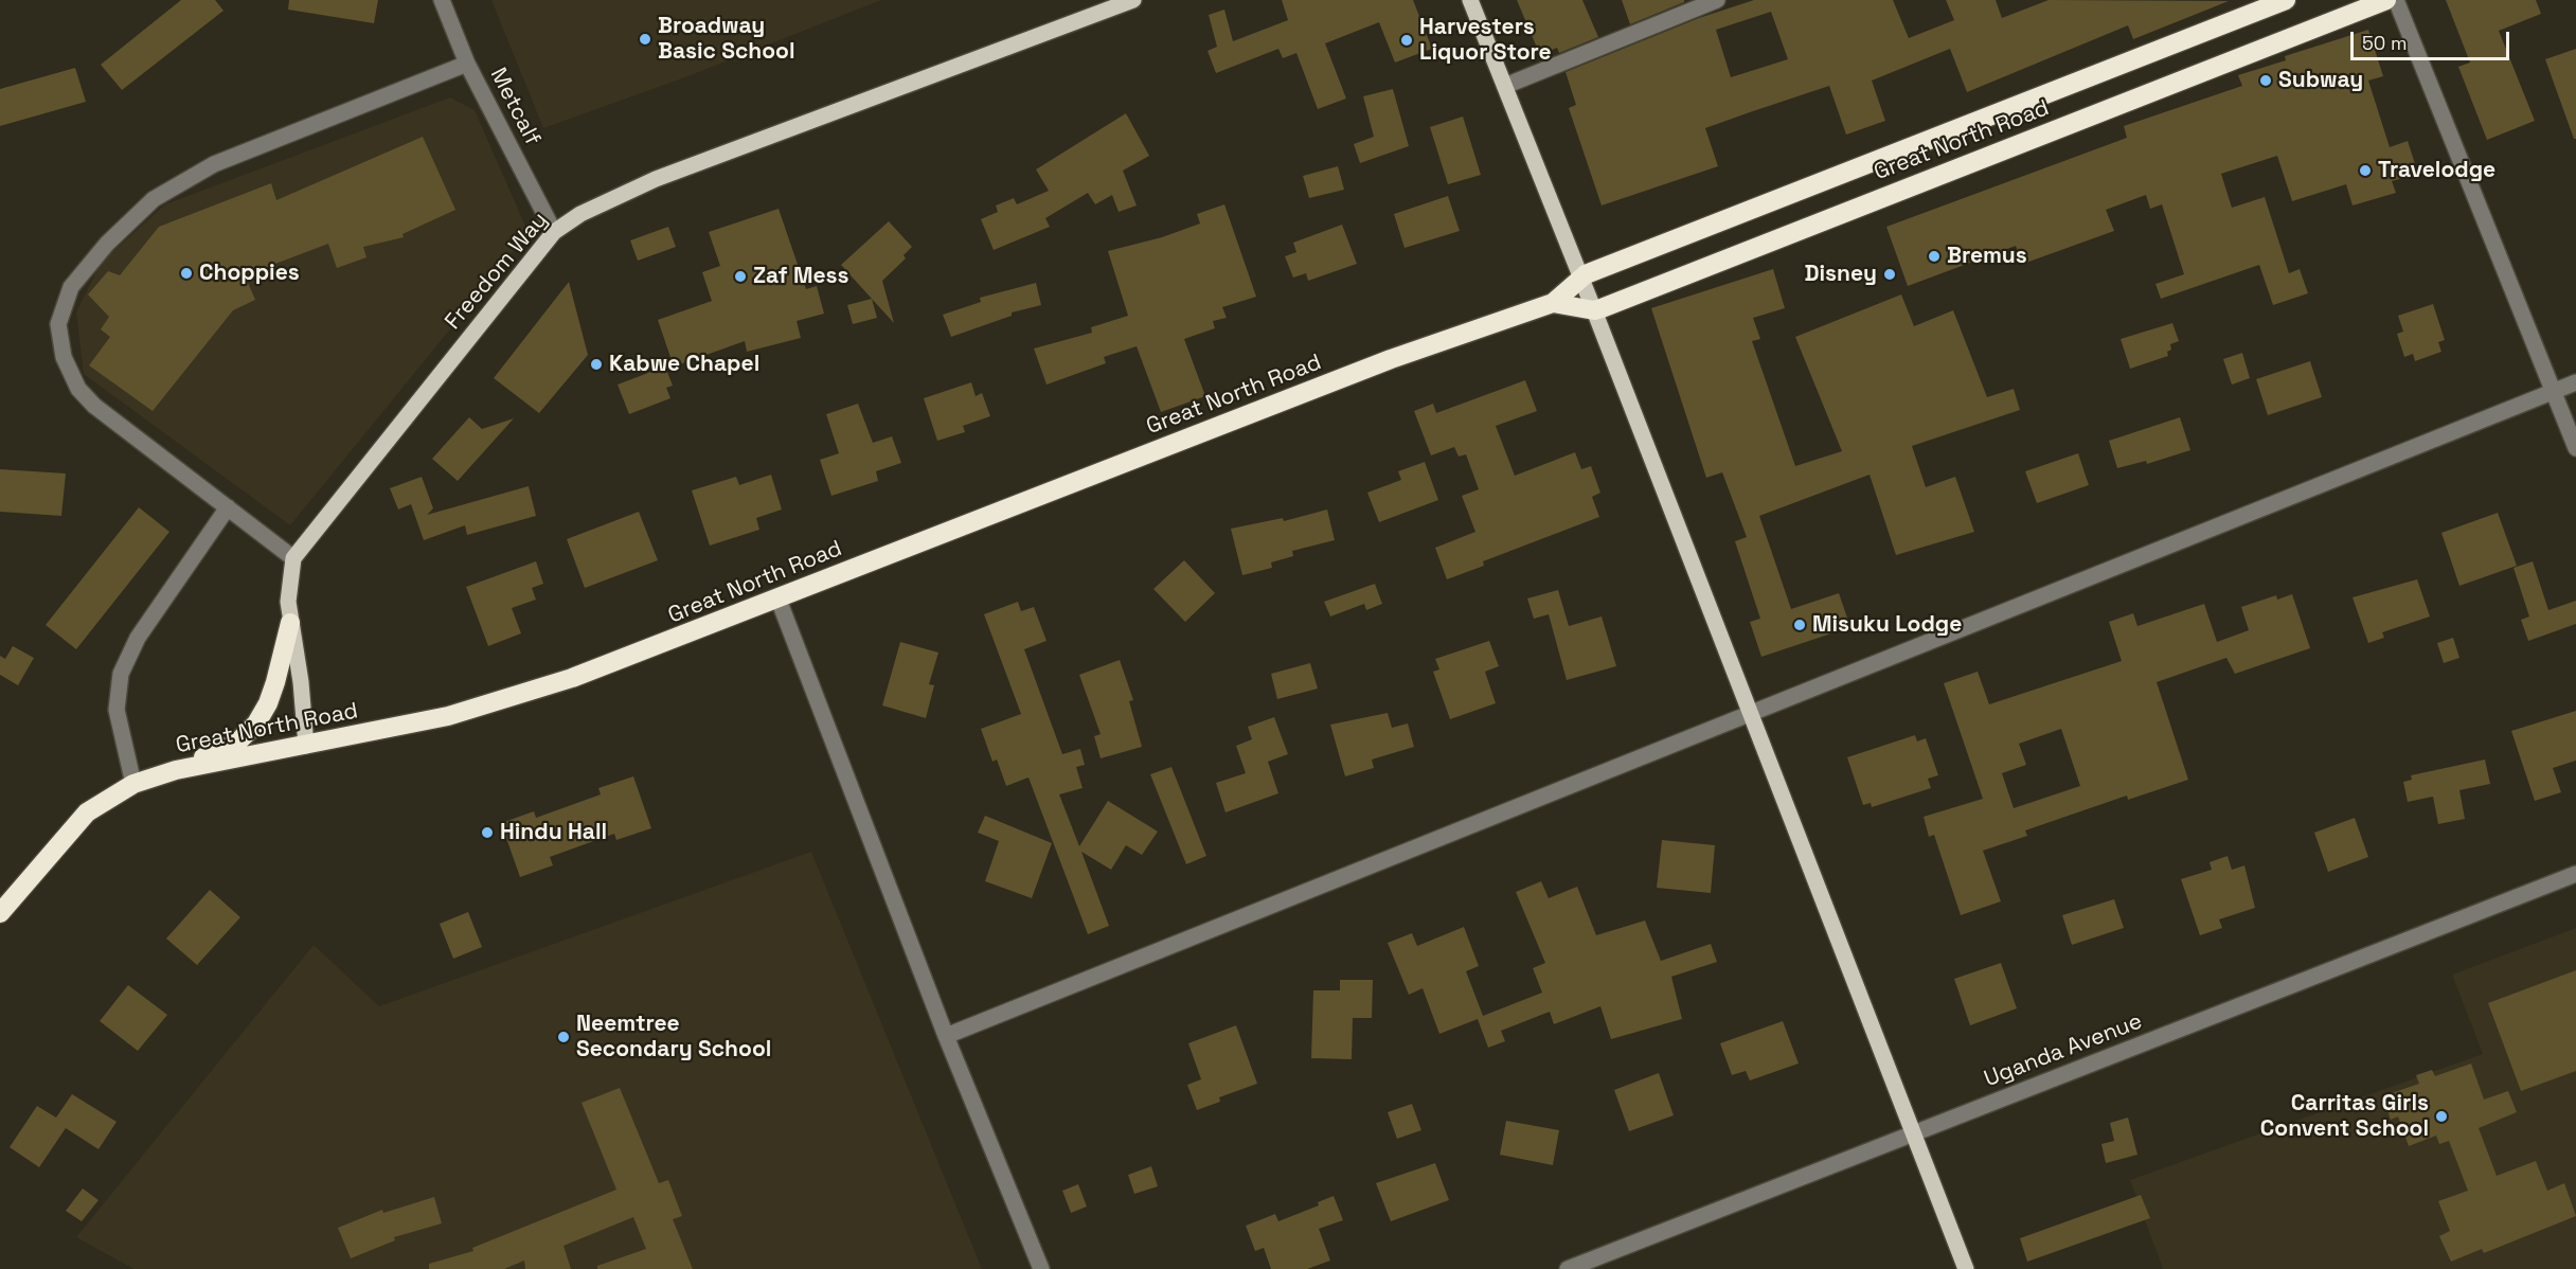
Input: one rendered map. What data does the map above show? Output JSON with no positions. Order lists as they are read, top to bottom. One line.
{"streets":{"highway":["Great North Road"],"main road":["Freedom Way"],"street":["Metcalf","Uganda Avenue"]},"crossings":[["Metcalf","Freedom Way"]],"places":["Broadway Basic School","Harvesters Liquor Store","Subway","Travelodge","Bremus","Choppies","Disney","Zaf Mess","Kabwe Chapel","Misuku Lodge","Hindu Hall","Neemtree Secondary School","Carritas Girls Convent School"],"scale_bar":"50 m"}
